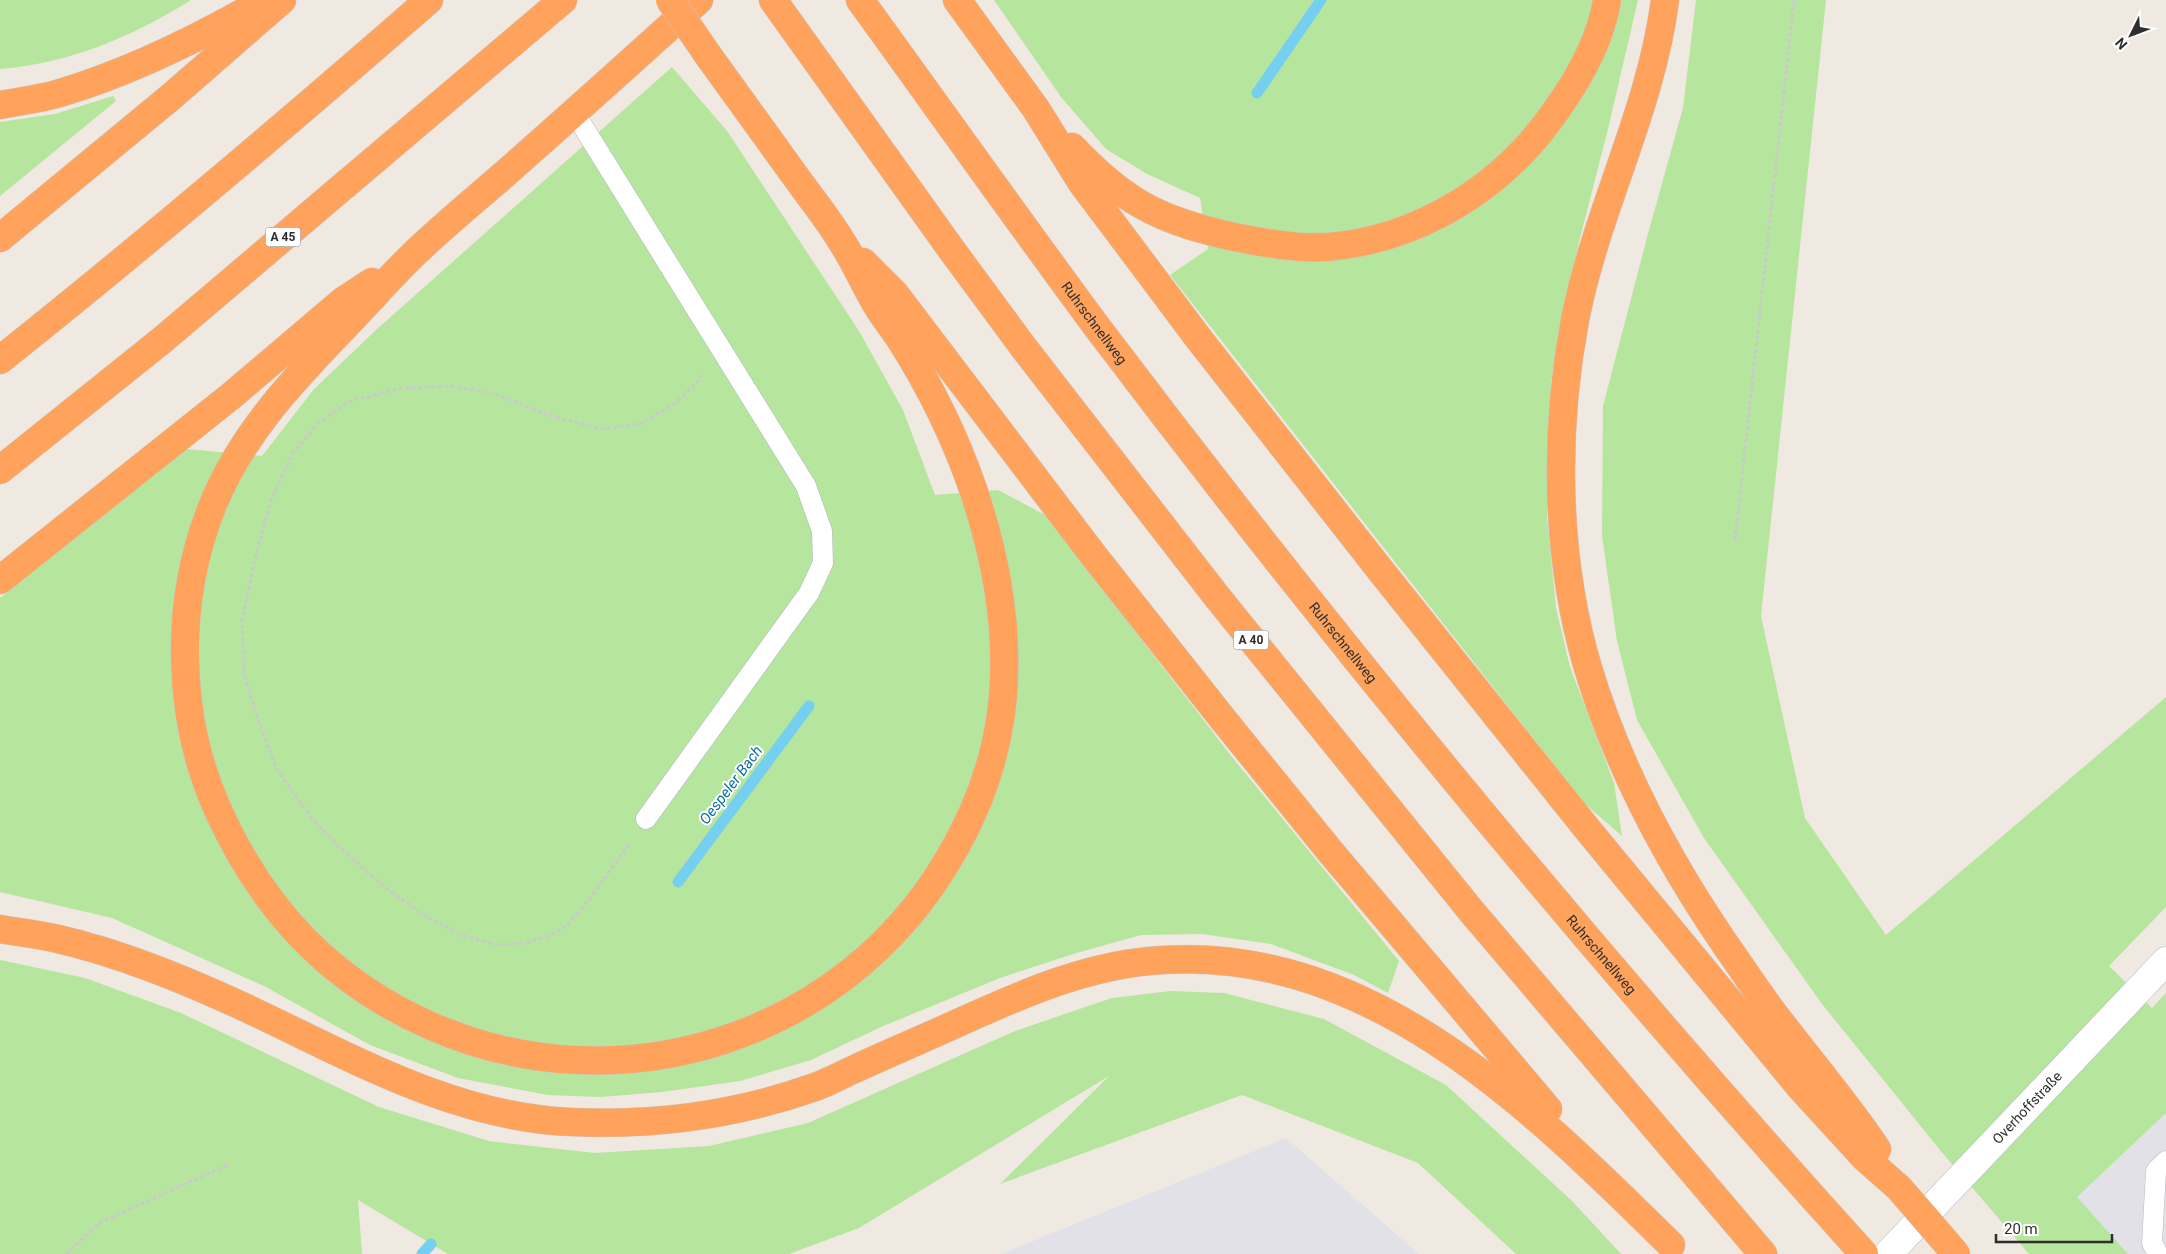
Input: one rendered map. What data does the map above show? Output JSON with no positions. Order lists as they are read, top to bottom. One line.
{"streets":{"highway":["A 45","Ruhrschnellweg","A 40"],"street":["Overhoffstraße"]},"water":["Oespeler Bach"],"scale_bar":"20 m","north":"bottom left"}
